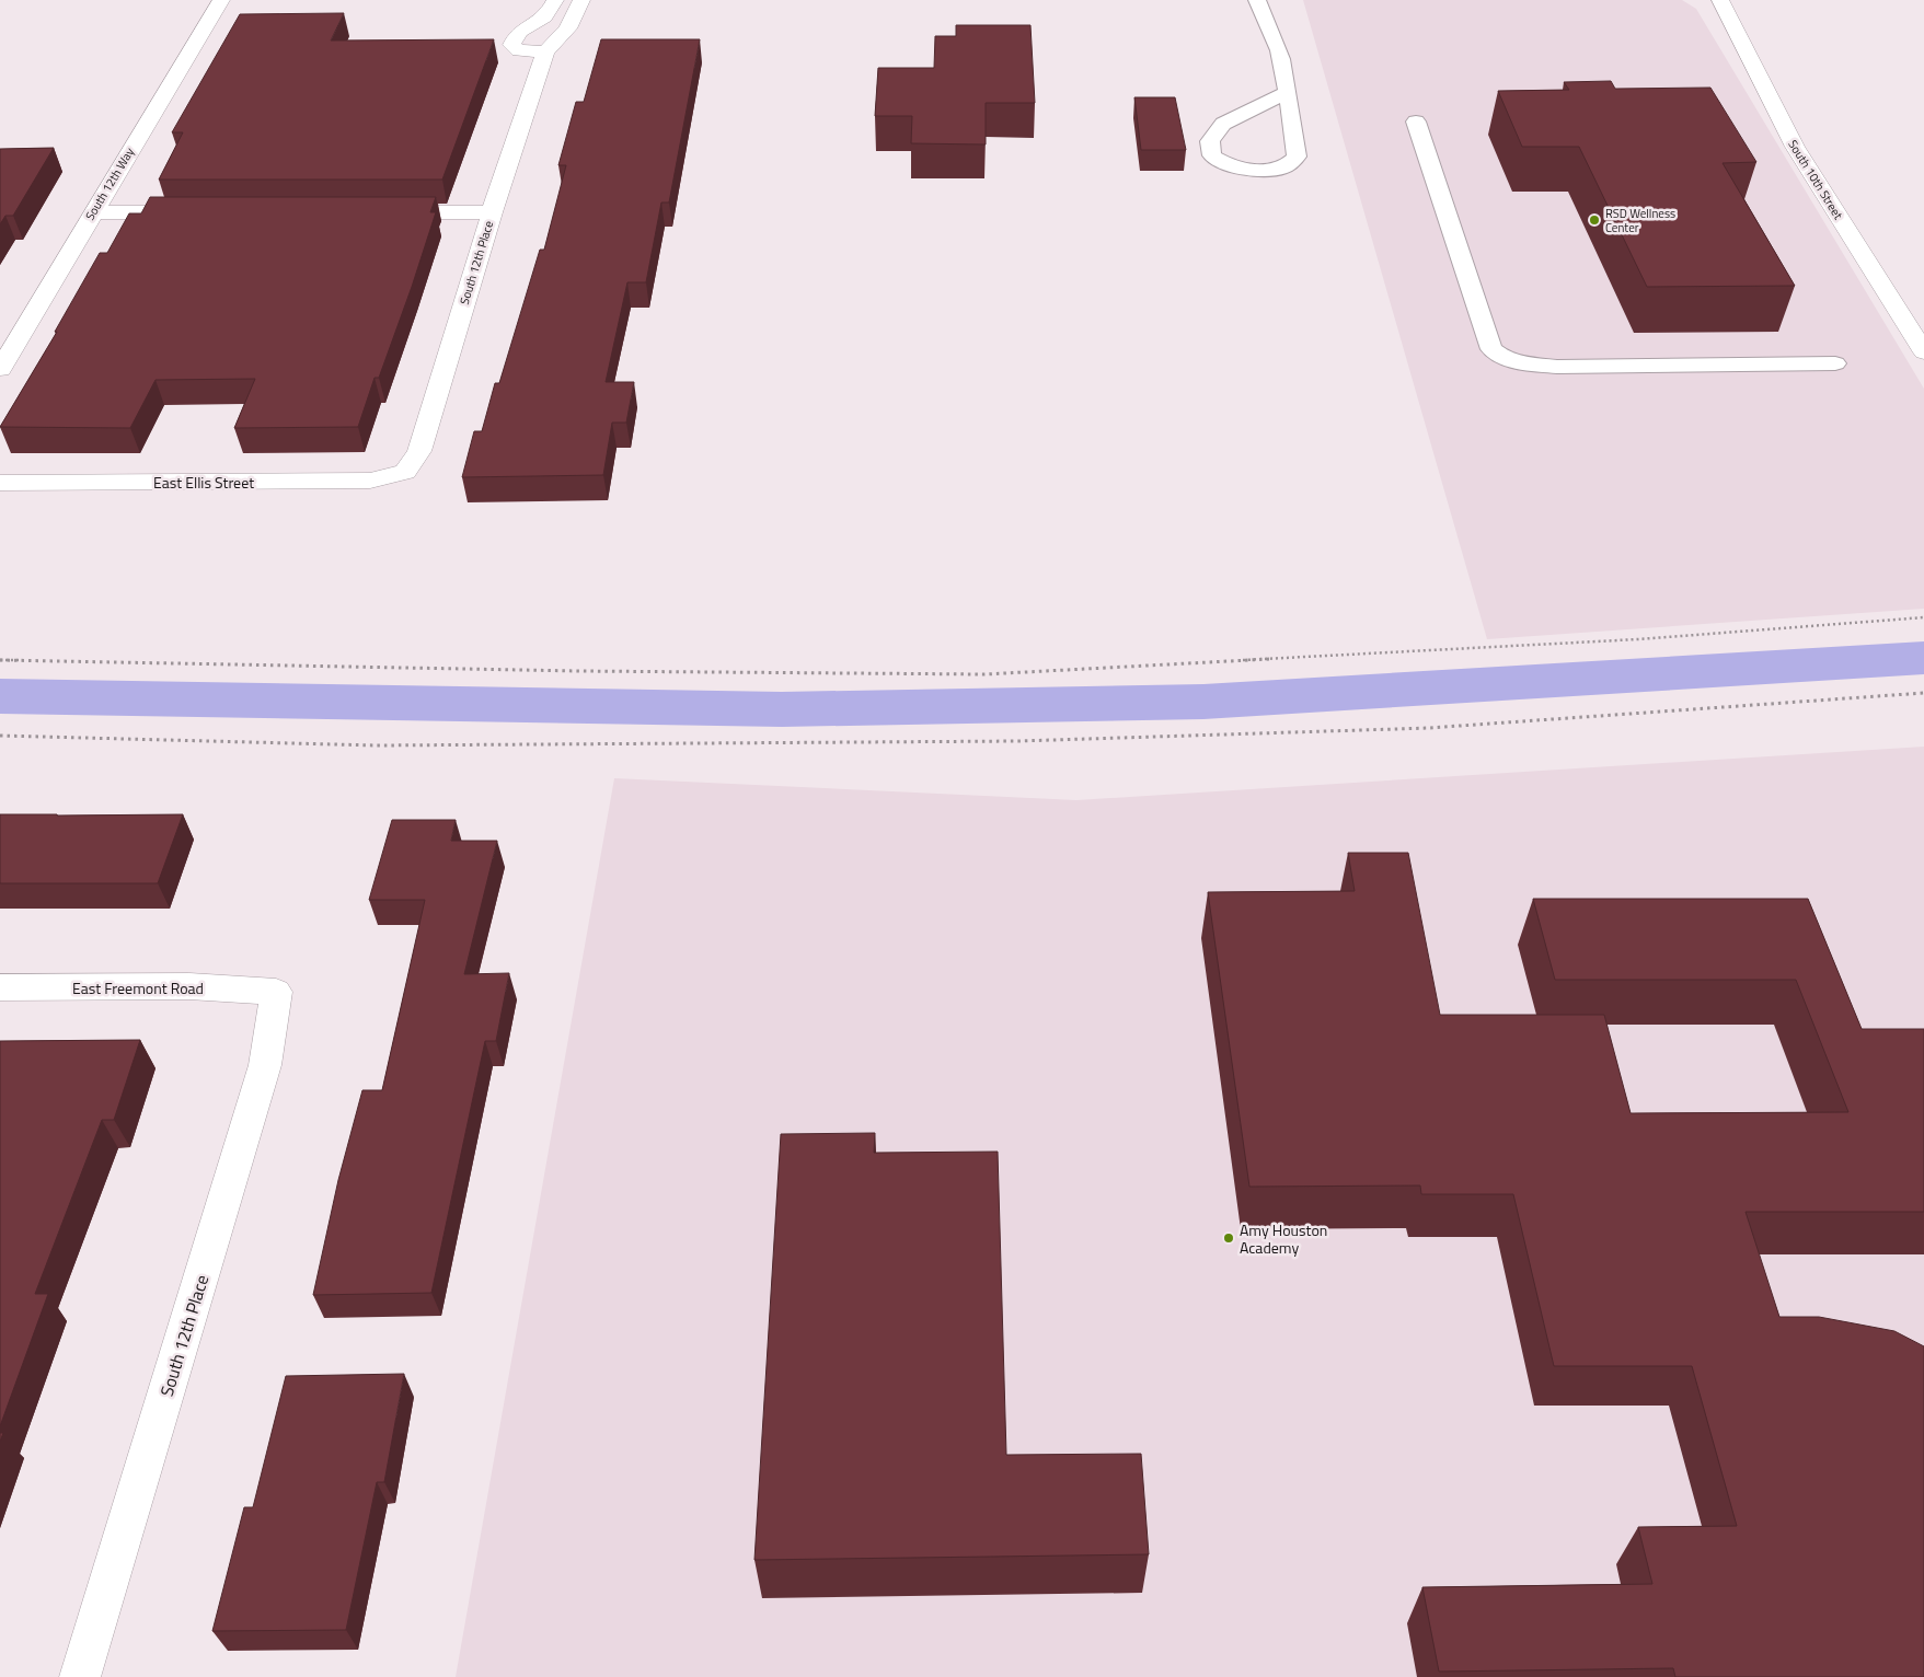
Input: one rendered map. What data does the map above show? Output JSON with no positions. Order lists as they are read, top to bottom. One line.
{"streets":{"street":["South 10th Street","South 12th Way","South 12th Place","East Ellis Street","East Freemont Road"]},"crossings":[["South 12th Place","East Ellis Street"],["South 12th Place","East Freemont Road"]],"places":["RSD Wellness Center","Amy Houston Academy"]}
